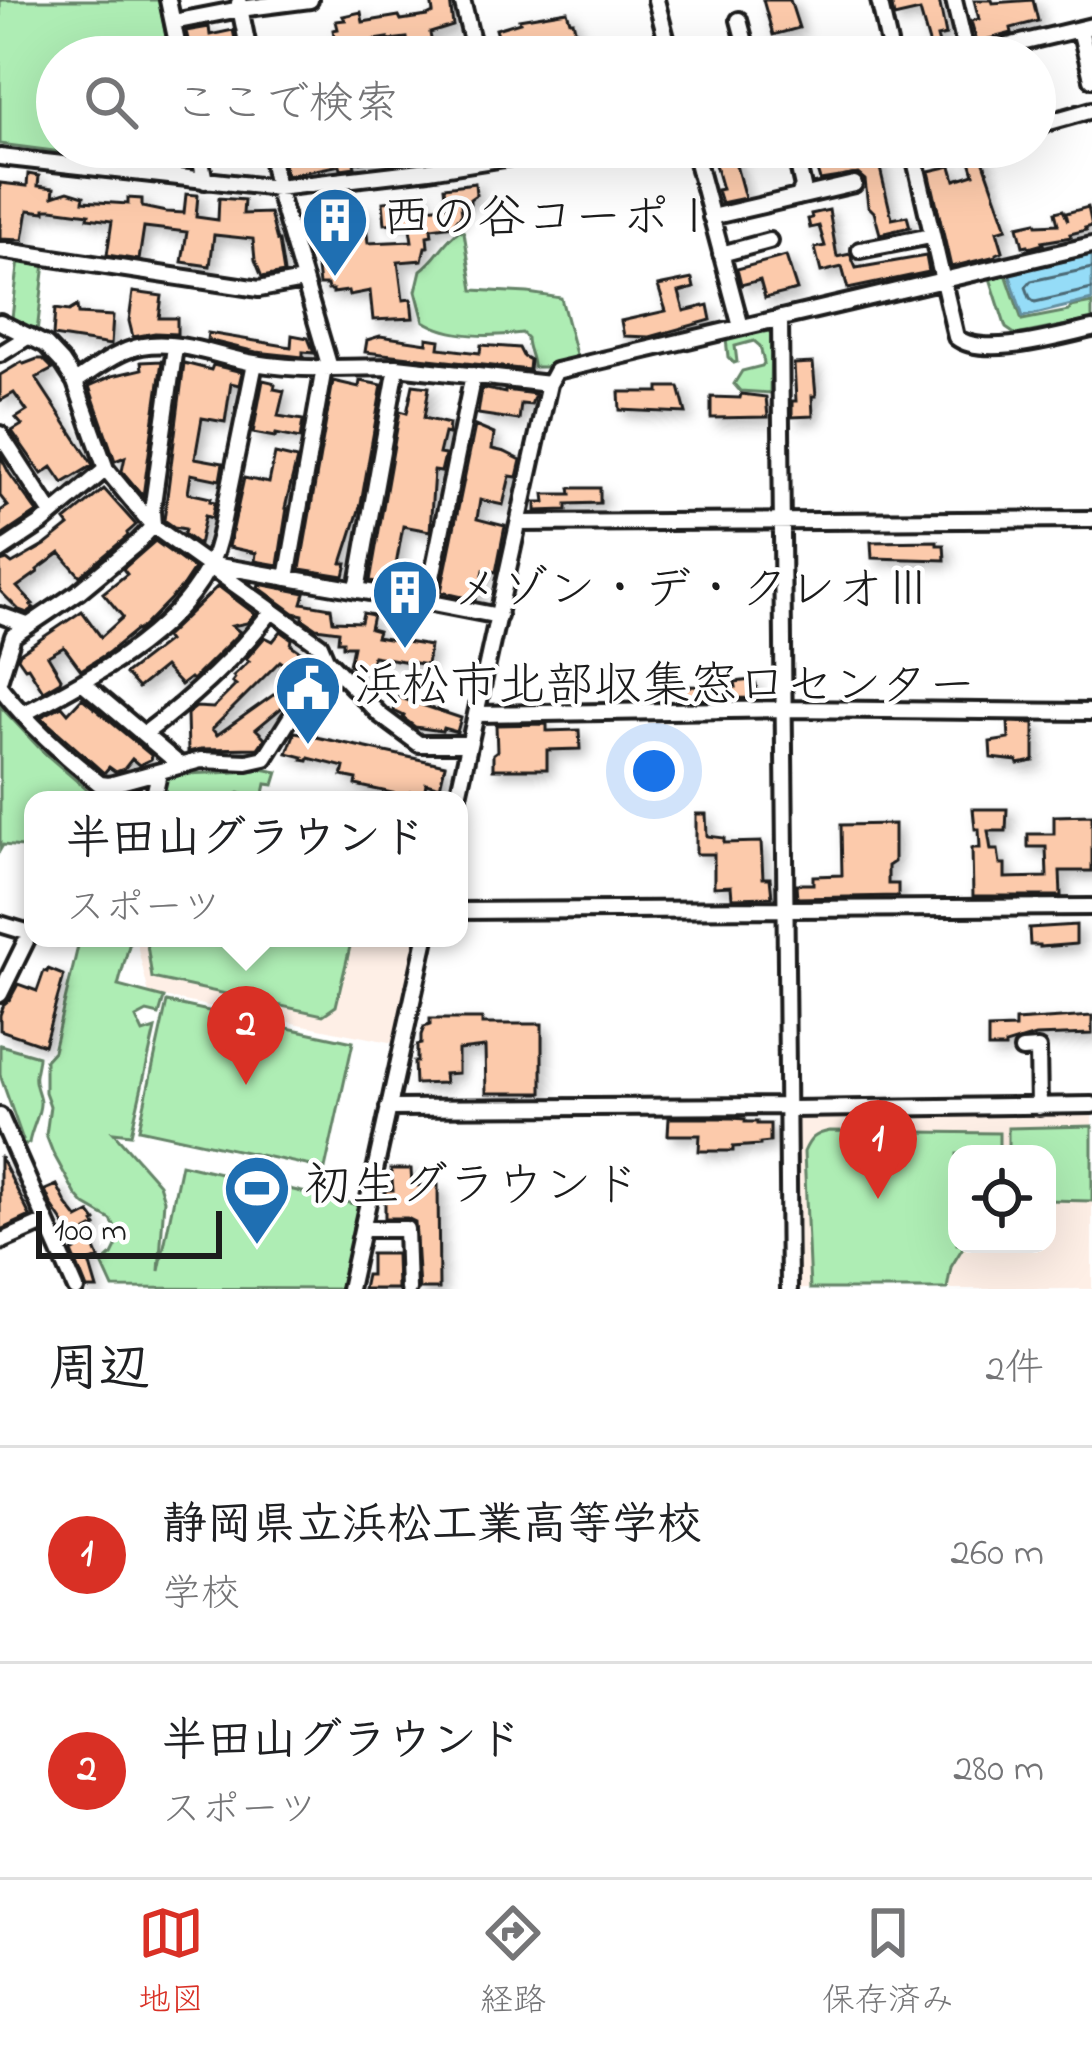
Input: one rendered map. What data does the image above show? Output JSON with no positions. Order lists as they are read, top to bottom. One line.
{"places":{"building":["西の谷コーポⅠ","メゾン・デ・クレオⅢ"],"public building":["浜松市北部収集窓口センター"],"sports":["初生グラウンド"]},"scale_bar":"100 m","page":{"search":"ここで検索","popup":["半田山グラウンド","スポーツ"],"pins":["2","1"],"scale":"100 m","heading":["周辺","2件"],"list":[{"mark":"1","name":"静岡県立浜松工業高等学校","note":"学校","value":"260 m"},{"mark":"2","name":"半田山グラウンド","note":"スポーツ","value":"280 m"}],"nav":["地図","経路","保存済み"]}}
